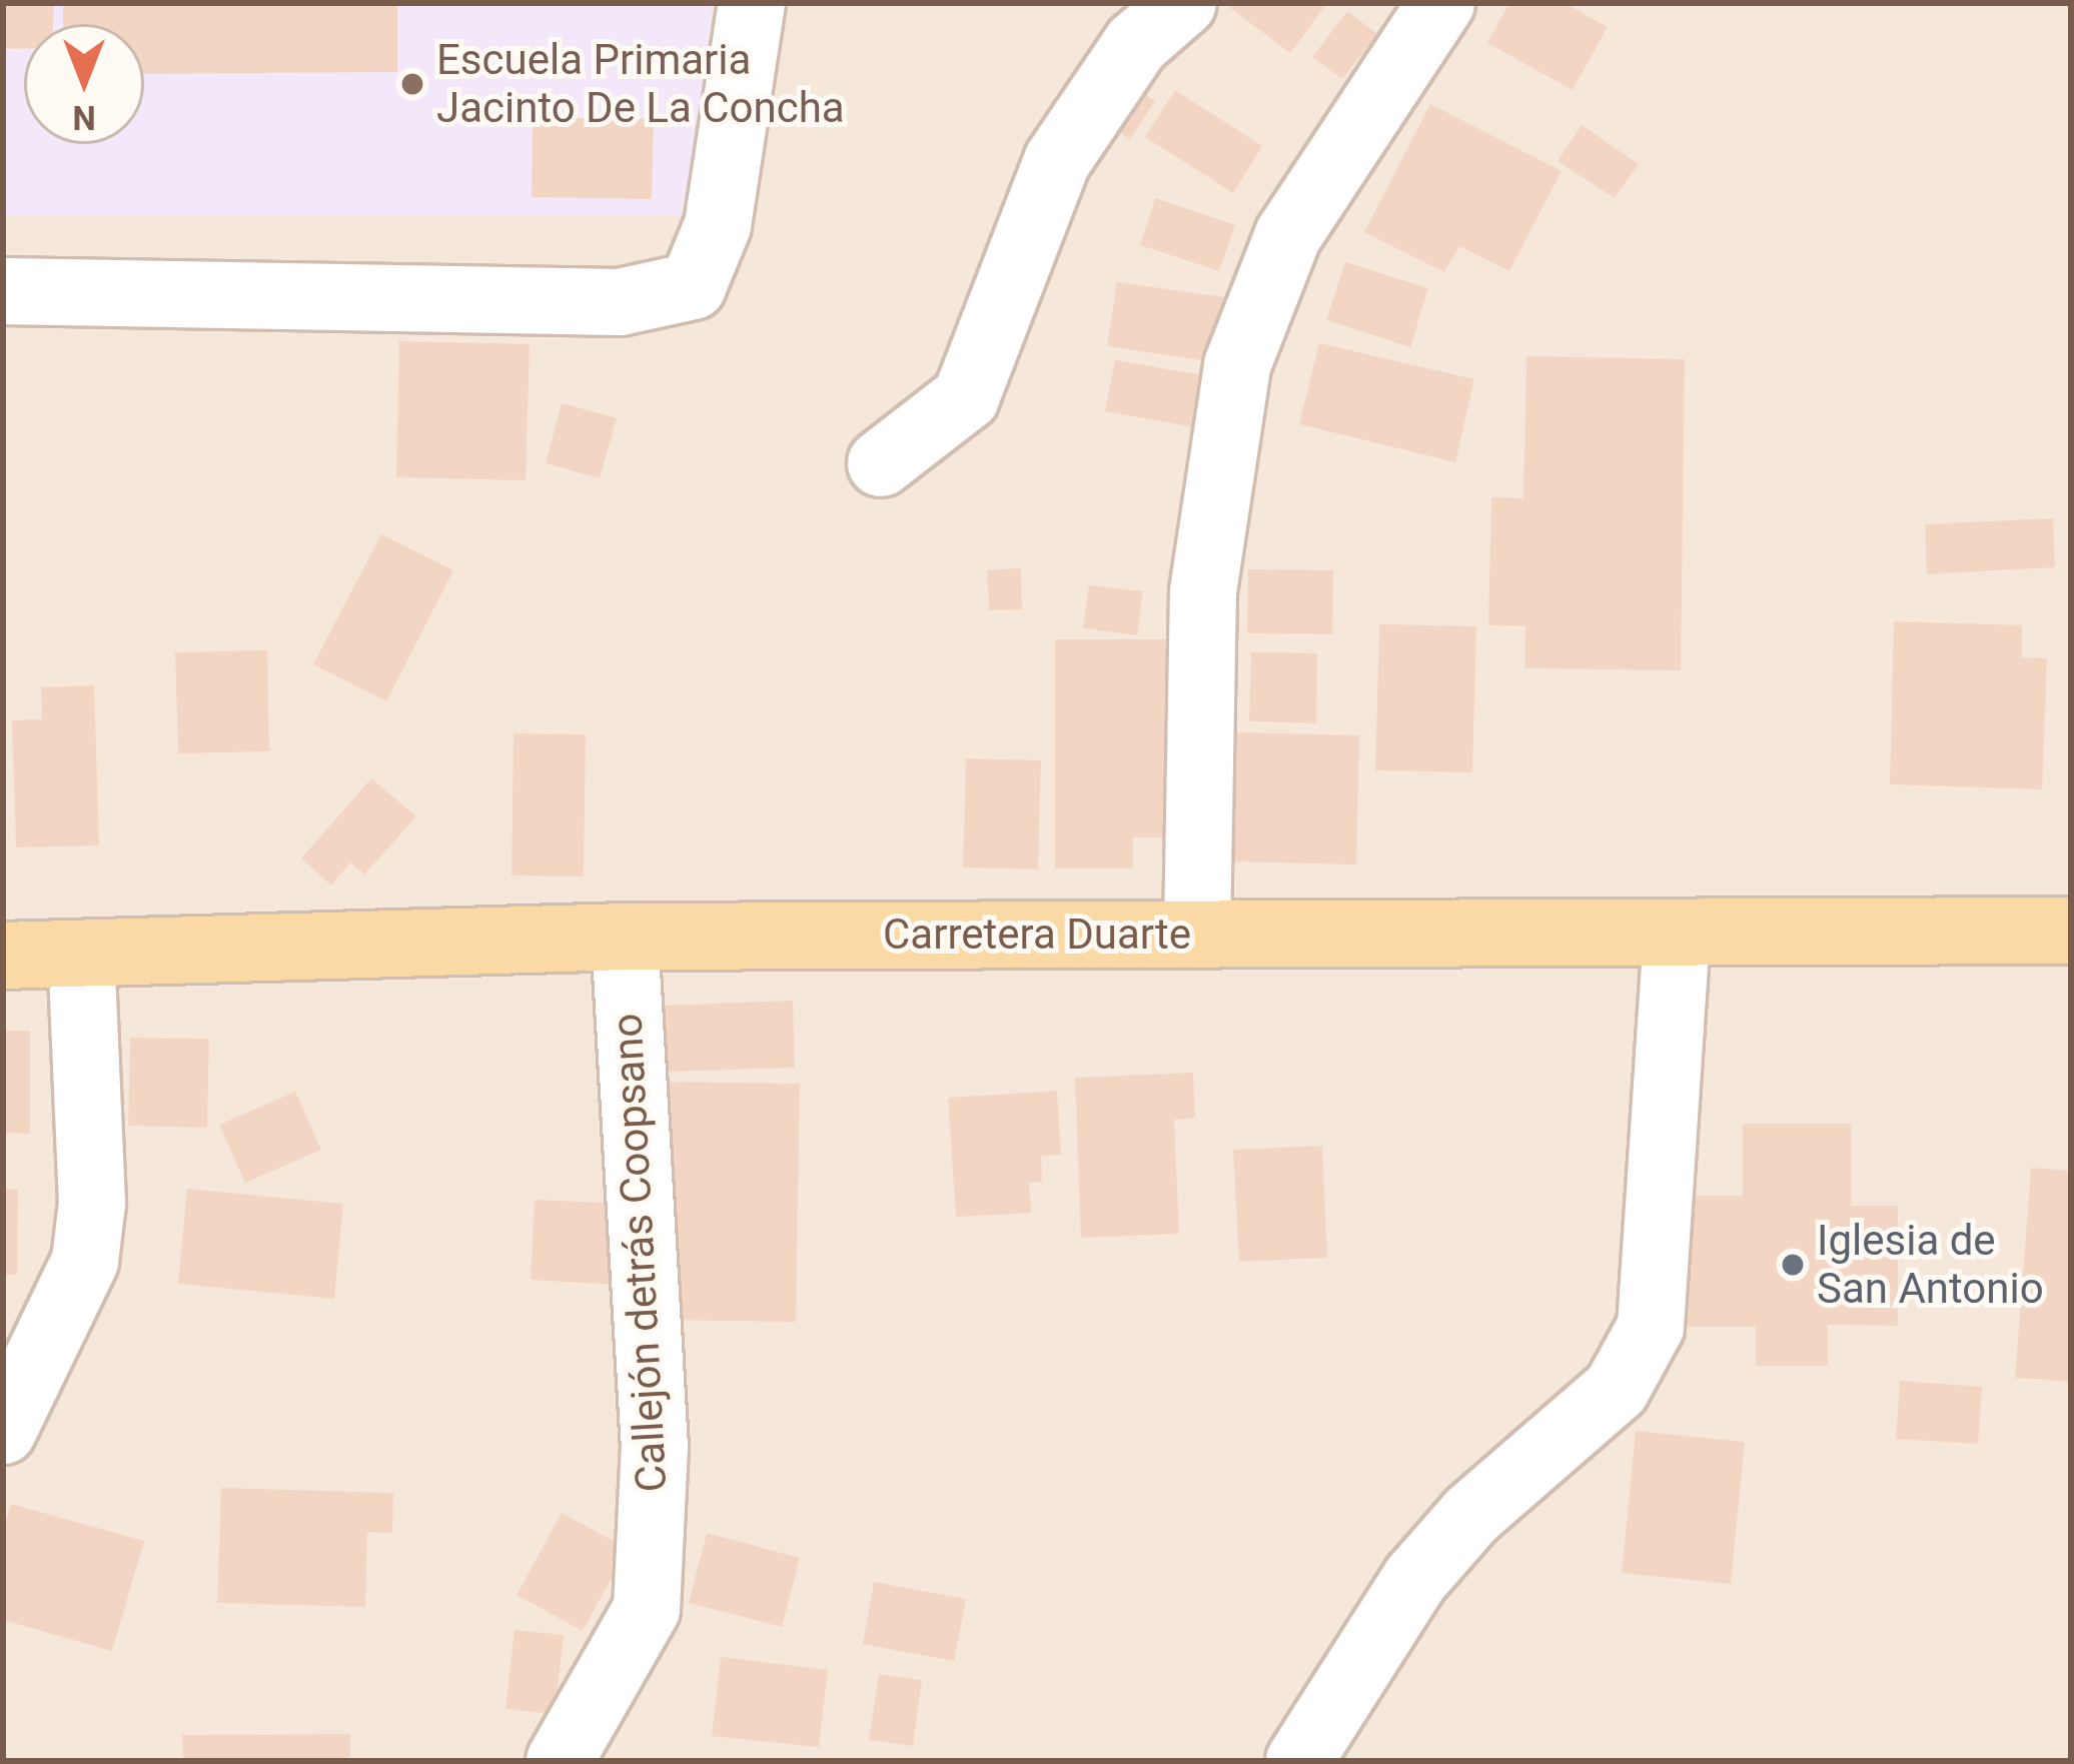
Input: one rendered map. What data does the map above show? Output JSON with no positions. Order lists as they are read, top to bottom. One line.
{"streets":{"main road":["Carretera Duarte"],"street":["Callejón detrás Coopsano"]},"crossings":[["Carretera Duarte","Callejón detrás Coopsano"]],"places":["Escuela Primaria Jacinto De La Concha","Iglesia de San Antonio"],"north":"bottom"}
